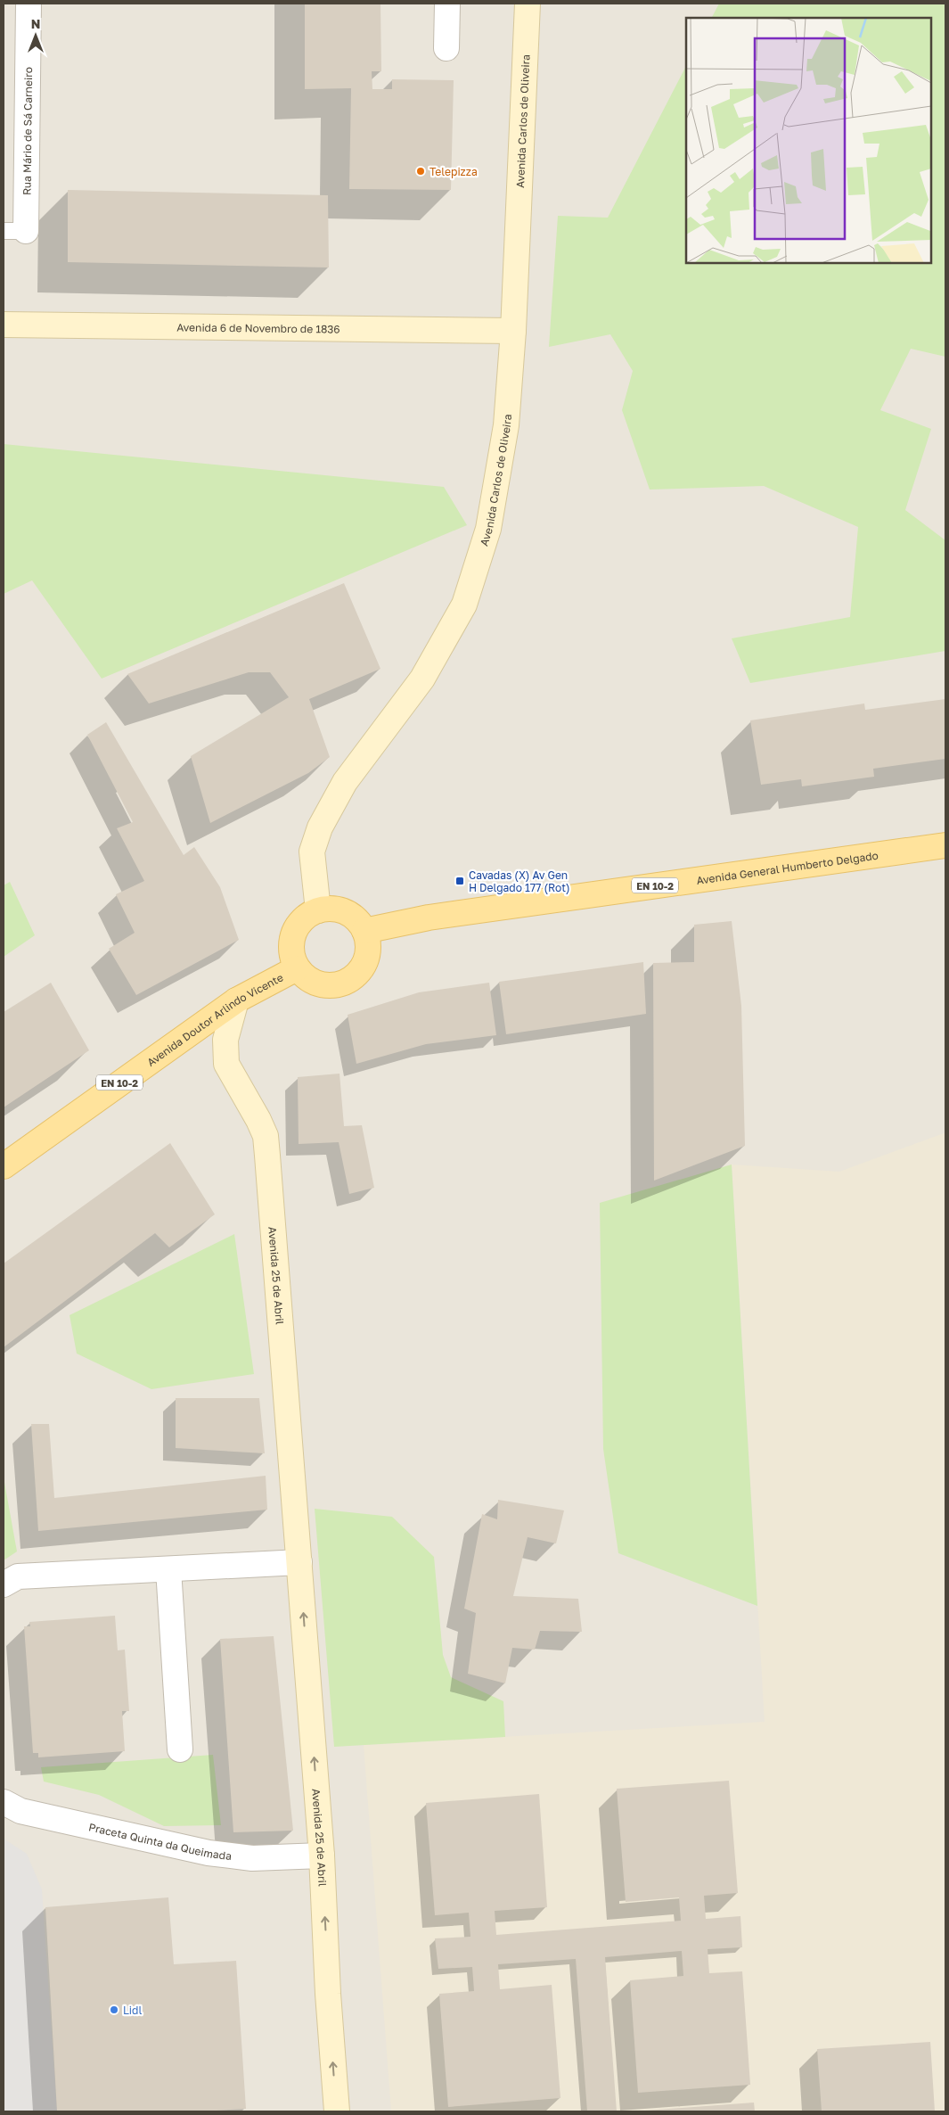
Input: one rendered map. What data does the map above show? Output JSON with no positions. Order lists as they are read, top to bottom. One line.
{"streets":{"main road":["Avenida Carlos de Oliveira","Avenida 6 de Novembro de 1836","Avenida General Humberto Delgado","EN 10-2","Avenida Doutor Arlindo Vicente","Avenida 25 de Abril"],"street":["Rua Mário de Sá Carneiro","Praceta Quinta da Queimada"]},"crossings":[["Avenida Carlos de Oliveira","Avenida 6 de Novembro de 1836"],["Avenida Carlos de Oliveira","Avenida General Humberto Delgado"],["Avenida Carlos de Oliveira","Avenida Doutor Arlindo Vicente"],["Avenida General Humberto Delgado","Avenida Doutor Arlindo Vicente"],["Avenida Doutor Arlindo Vicente","Avenida 25 de Abril"],["Avenida 25 de Abril","Praceta Quinta da Queimada"]],"one_way":["Avenida 25 de Abril"],"places":{"other":["Telepizza","Lidl"],"transit":["Cavadas (X) Av Gen H Delgado 177 (Rot)"]},"north":"top"}
